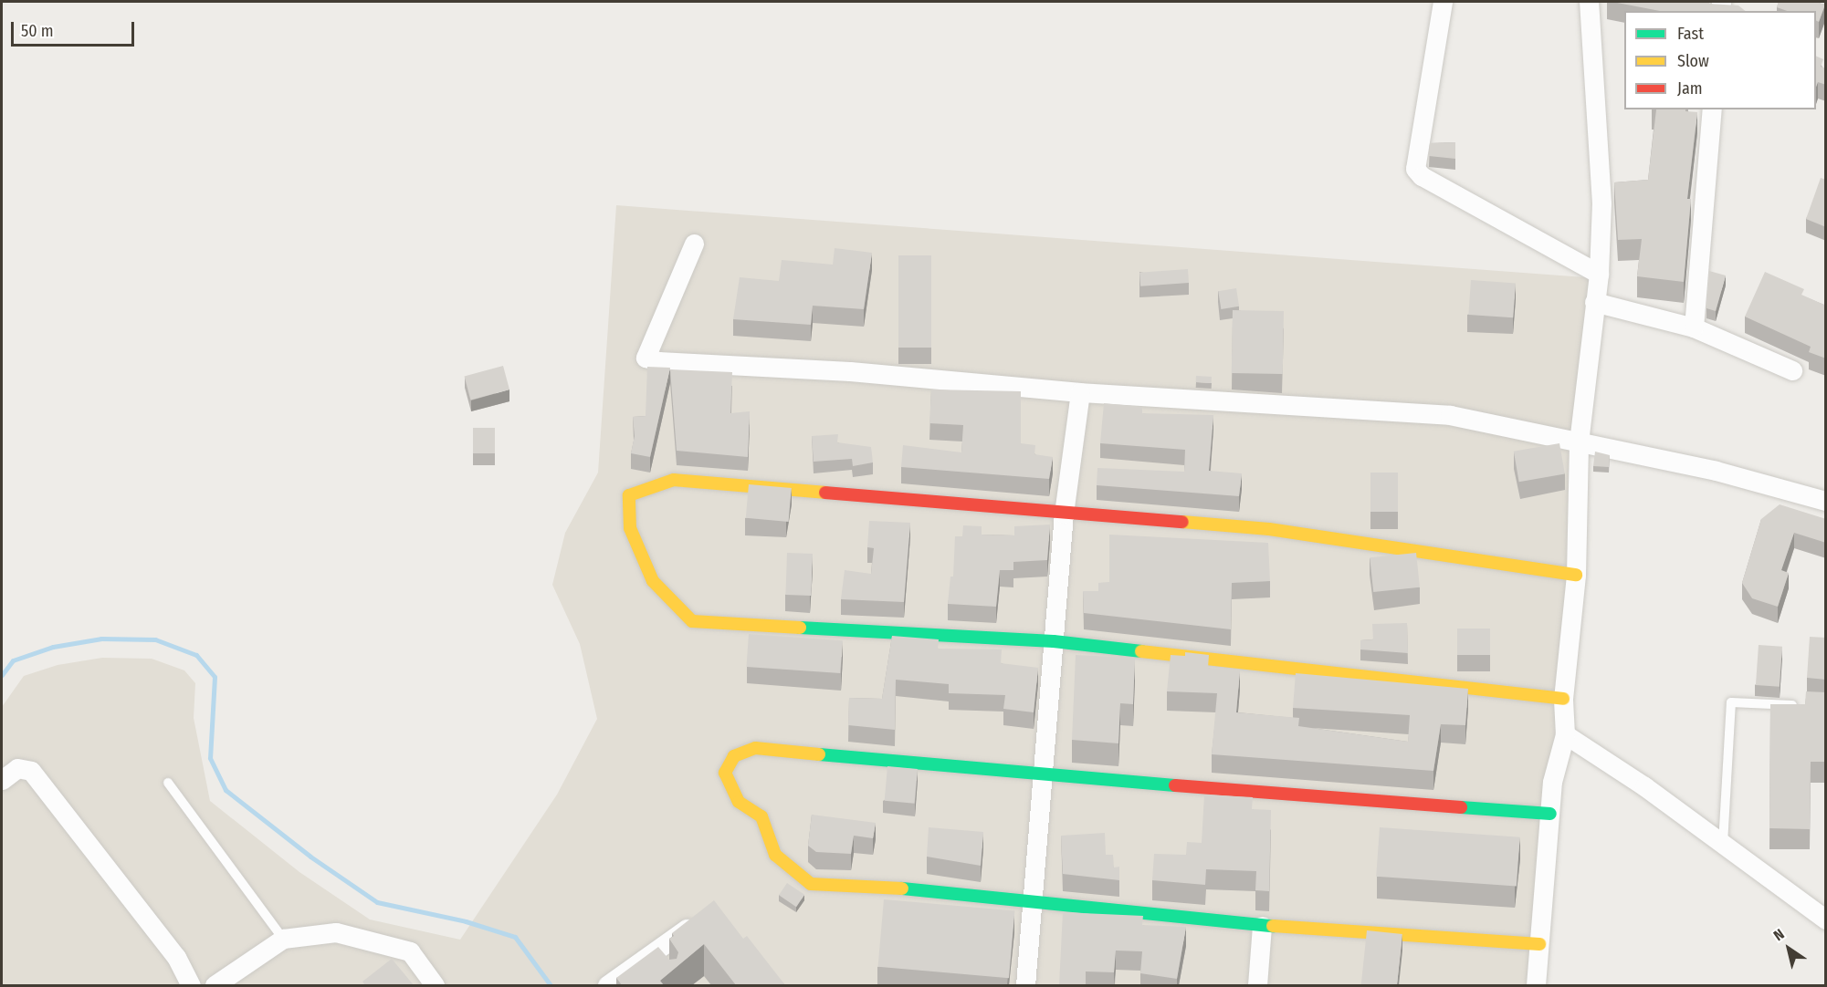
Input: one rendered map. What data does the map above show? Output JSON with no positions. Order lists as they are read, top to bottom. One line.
{"legend":["Fast","Slow","Jam"],"scale_bar":"50 m","north":"top left"}
